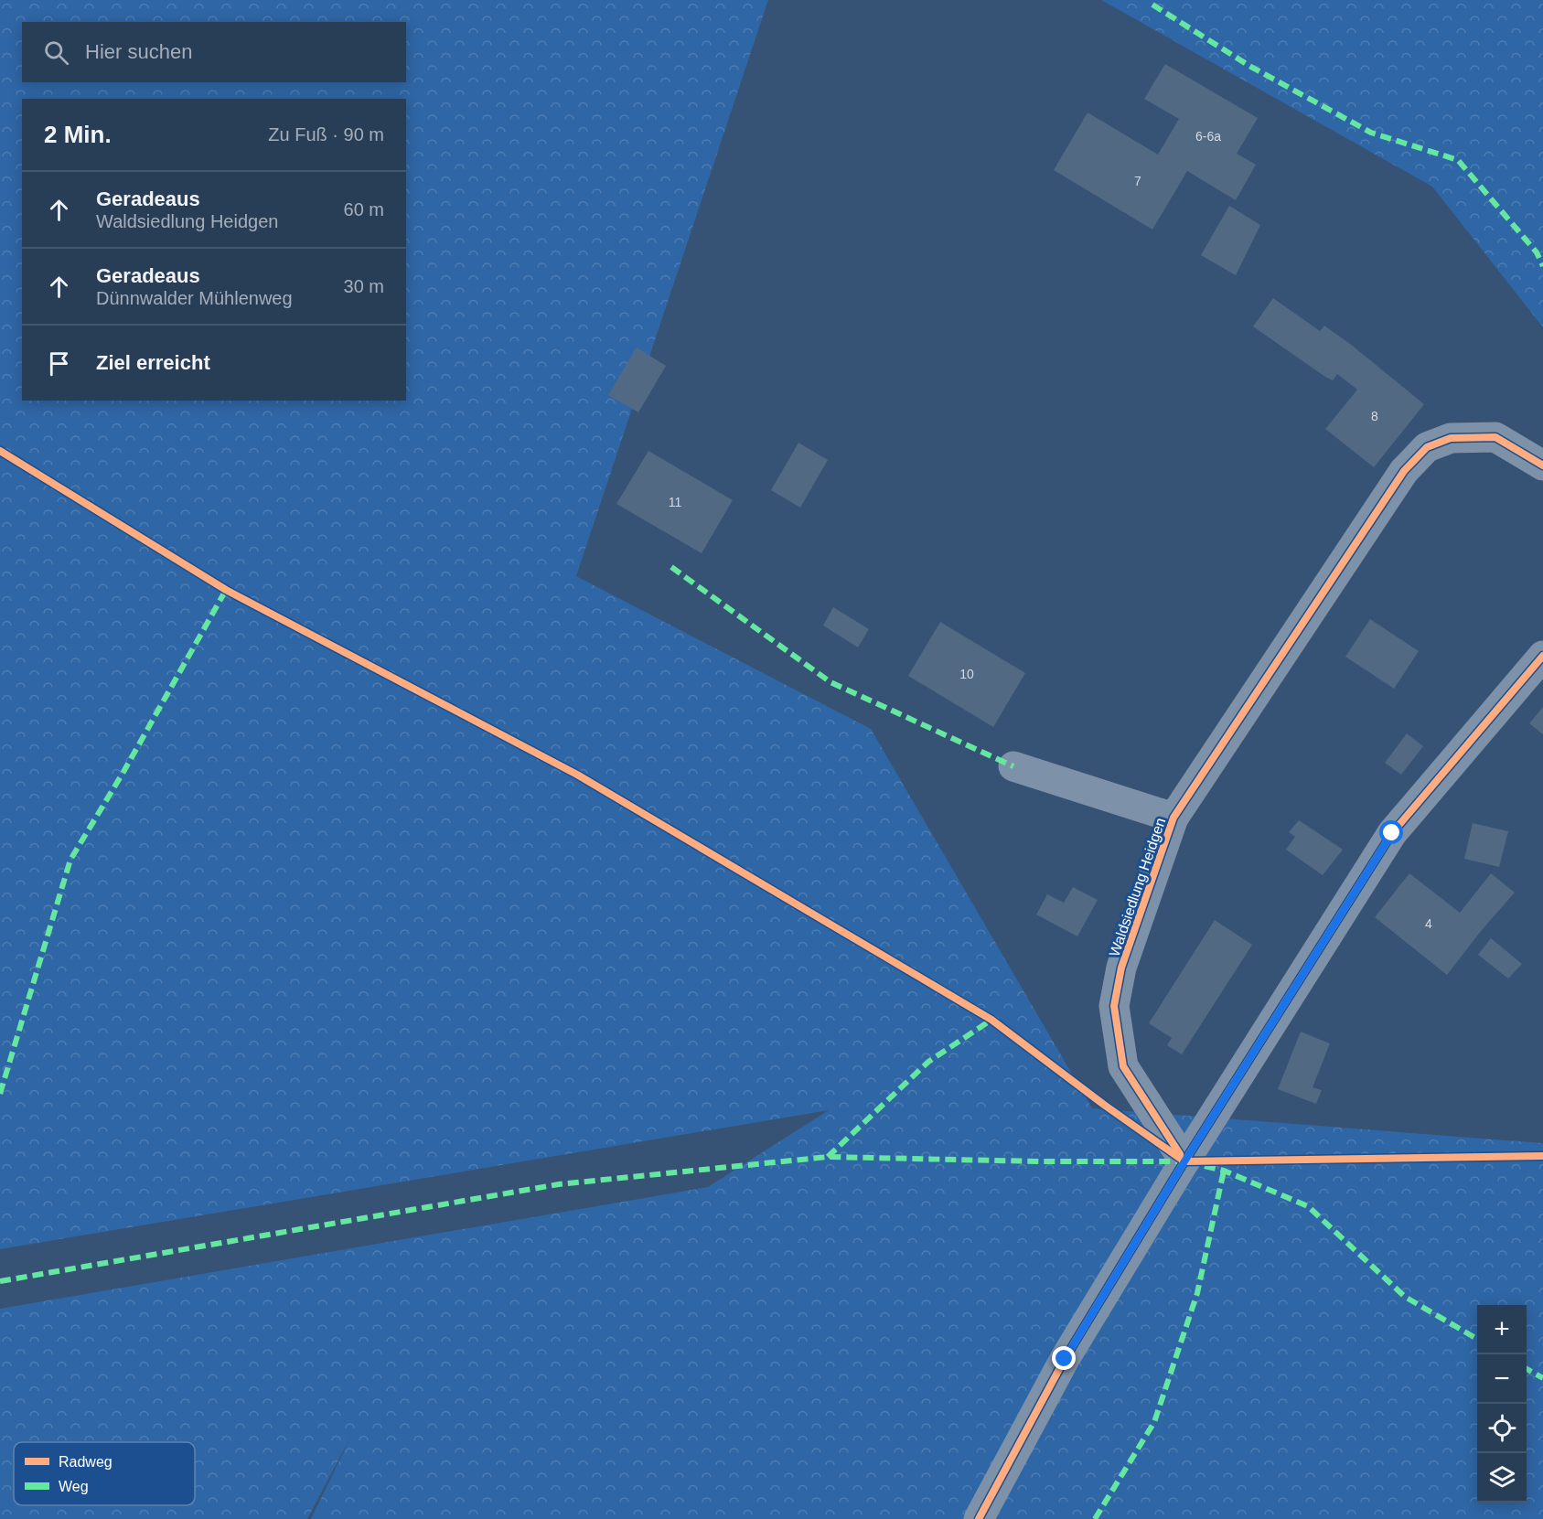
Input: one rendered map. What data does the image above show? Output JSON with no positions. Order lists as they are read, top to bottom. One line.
{"streets":{"street":["Waldsiedlung Heidgen"]},"house_numbers":["6-6a","7","8","11","10","4"],"legend":["Radweg","Weg"],"page":{"search":"Hier suchen","heading":["2 Min.","Zu Fuß · 90 m"],"list":[["Geradeaus","Waldsiedlung Heidgen","60 m"],["Geradeaus","Dünnwalder Mühlenweg","30 m"],"Ziel erreicht"],"map_buttons":["+","−"]}}
